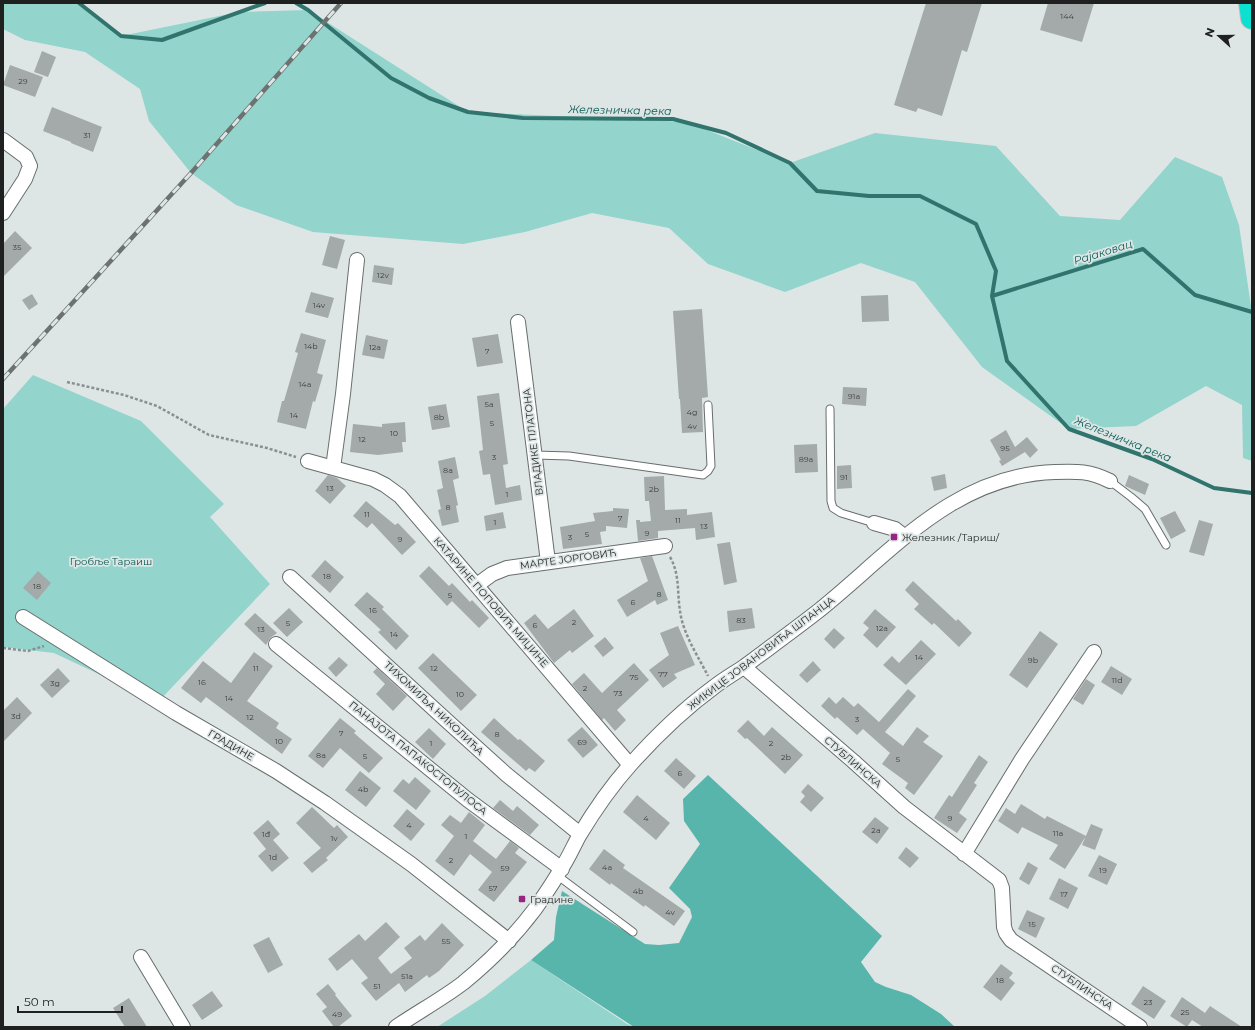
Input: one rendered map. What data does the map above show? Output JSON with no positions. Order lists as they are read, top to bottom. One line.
{"streets":{"street":["ВЛАДИКЕ ПЛАТОНА","МАРТЕ ЈОРГОВИЋ","КАТАРИНЕ ПОПОВИЋ МИЏИНЕ","ЖИКИЦЕ ЈОВАНОВИЋА ШПАНЦА","ТИХОМИЉА НИКОЛИЋА","ГРАДИНЕ","ПАНАЈОТА ПАПАКОСТОПУЛОСА","СТУБЛИНСКА"]},"crossings":[["ВЛАДИКЕ ПЛАТОНА","МАРТЕ ЈОРГОВИЋ"],["МАРТЕ ЈОРГОВИЋ","КАТАРИНЕ ПОПОВИЋ МИЏИНЕ"],["КАТАРИНЕ ПОПОВИЋ МИЏИНЕ","ЖИКИЦЕ ЈОВАНОВИЋА ШПАНЦА"],["ЖИКИЦЕ ЈОВАНОВИЋА ШПАНЦА","ТИХОМИЉА НИКОЛИЋА"],["ЖИКИЦЕ ЈОВАНОВИЋА ШПАНЦА","ГРАДИНЕ"],["ЖИКИЦЕ ЈОВАНОВИЋА ШПАНЦА","ПАНАЈОТА ПАПАКОСТОПУЛОСА"],["ЖИКИЦЕ ЈОВАНОВИЋА ШПАНЦА","СТУБЛИНСКА"]],"water":["Железничка река","Рајаковац"],"parks":["Гробље Тараиш"],"places":{"transit":["Железник /Тариш/","Градине"]},"house_numbers":["144","29","31","35","12v","14v","14b","12a","7","14a","91a","5a","4g","14","8b","5","4v","10","12","95","3","89a","8a","91","13","2b","1","8","11","7","11","1","13","9","5","3","9","18","18","8","5","6","16","83","2","5","6","12a","13","14","14","9b","11","12","77","75","11d","16","3g","2","73","10","14","3d","12","3","7","8","10","69","1","2","8a","5","2b","5","6","4b","4","9","4","2a","11a","1đ","1","1v","1d","2","4a","59","19","57","4b","17","4v","15","55","51a","18","51","23","25","49"],"scale_bar":"50 m","north":"left"}
